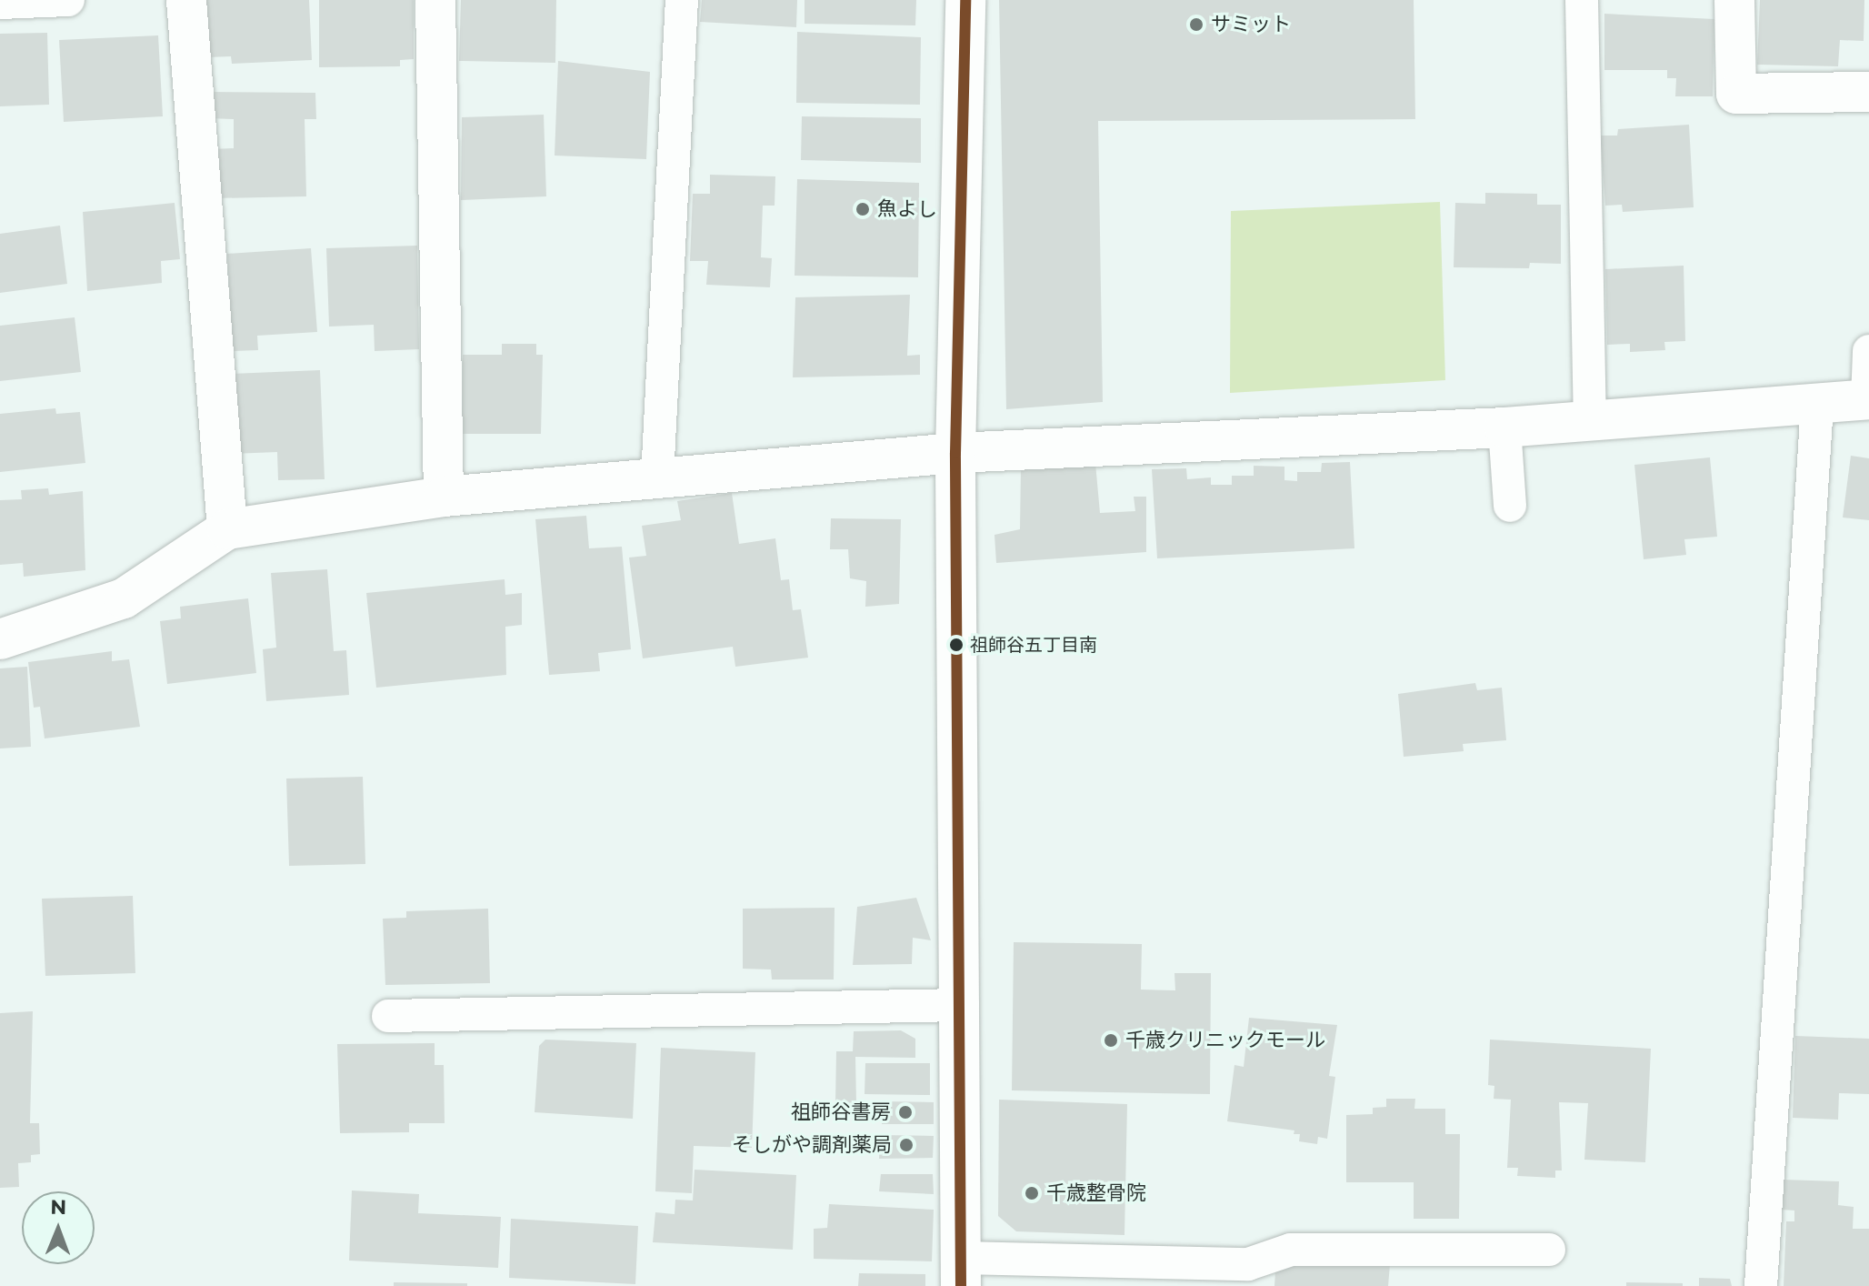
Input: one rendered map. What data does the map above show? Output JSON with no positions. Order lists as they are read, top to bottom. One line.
{"places":["サミット","魚よし","祖師谷五丁目南","千歳クリニックモール","祖師谷書房","そしがや調剤薬局","千歳整骨院"],"north":"top"}
